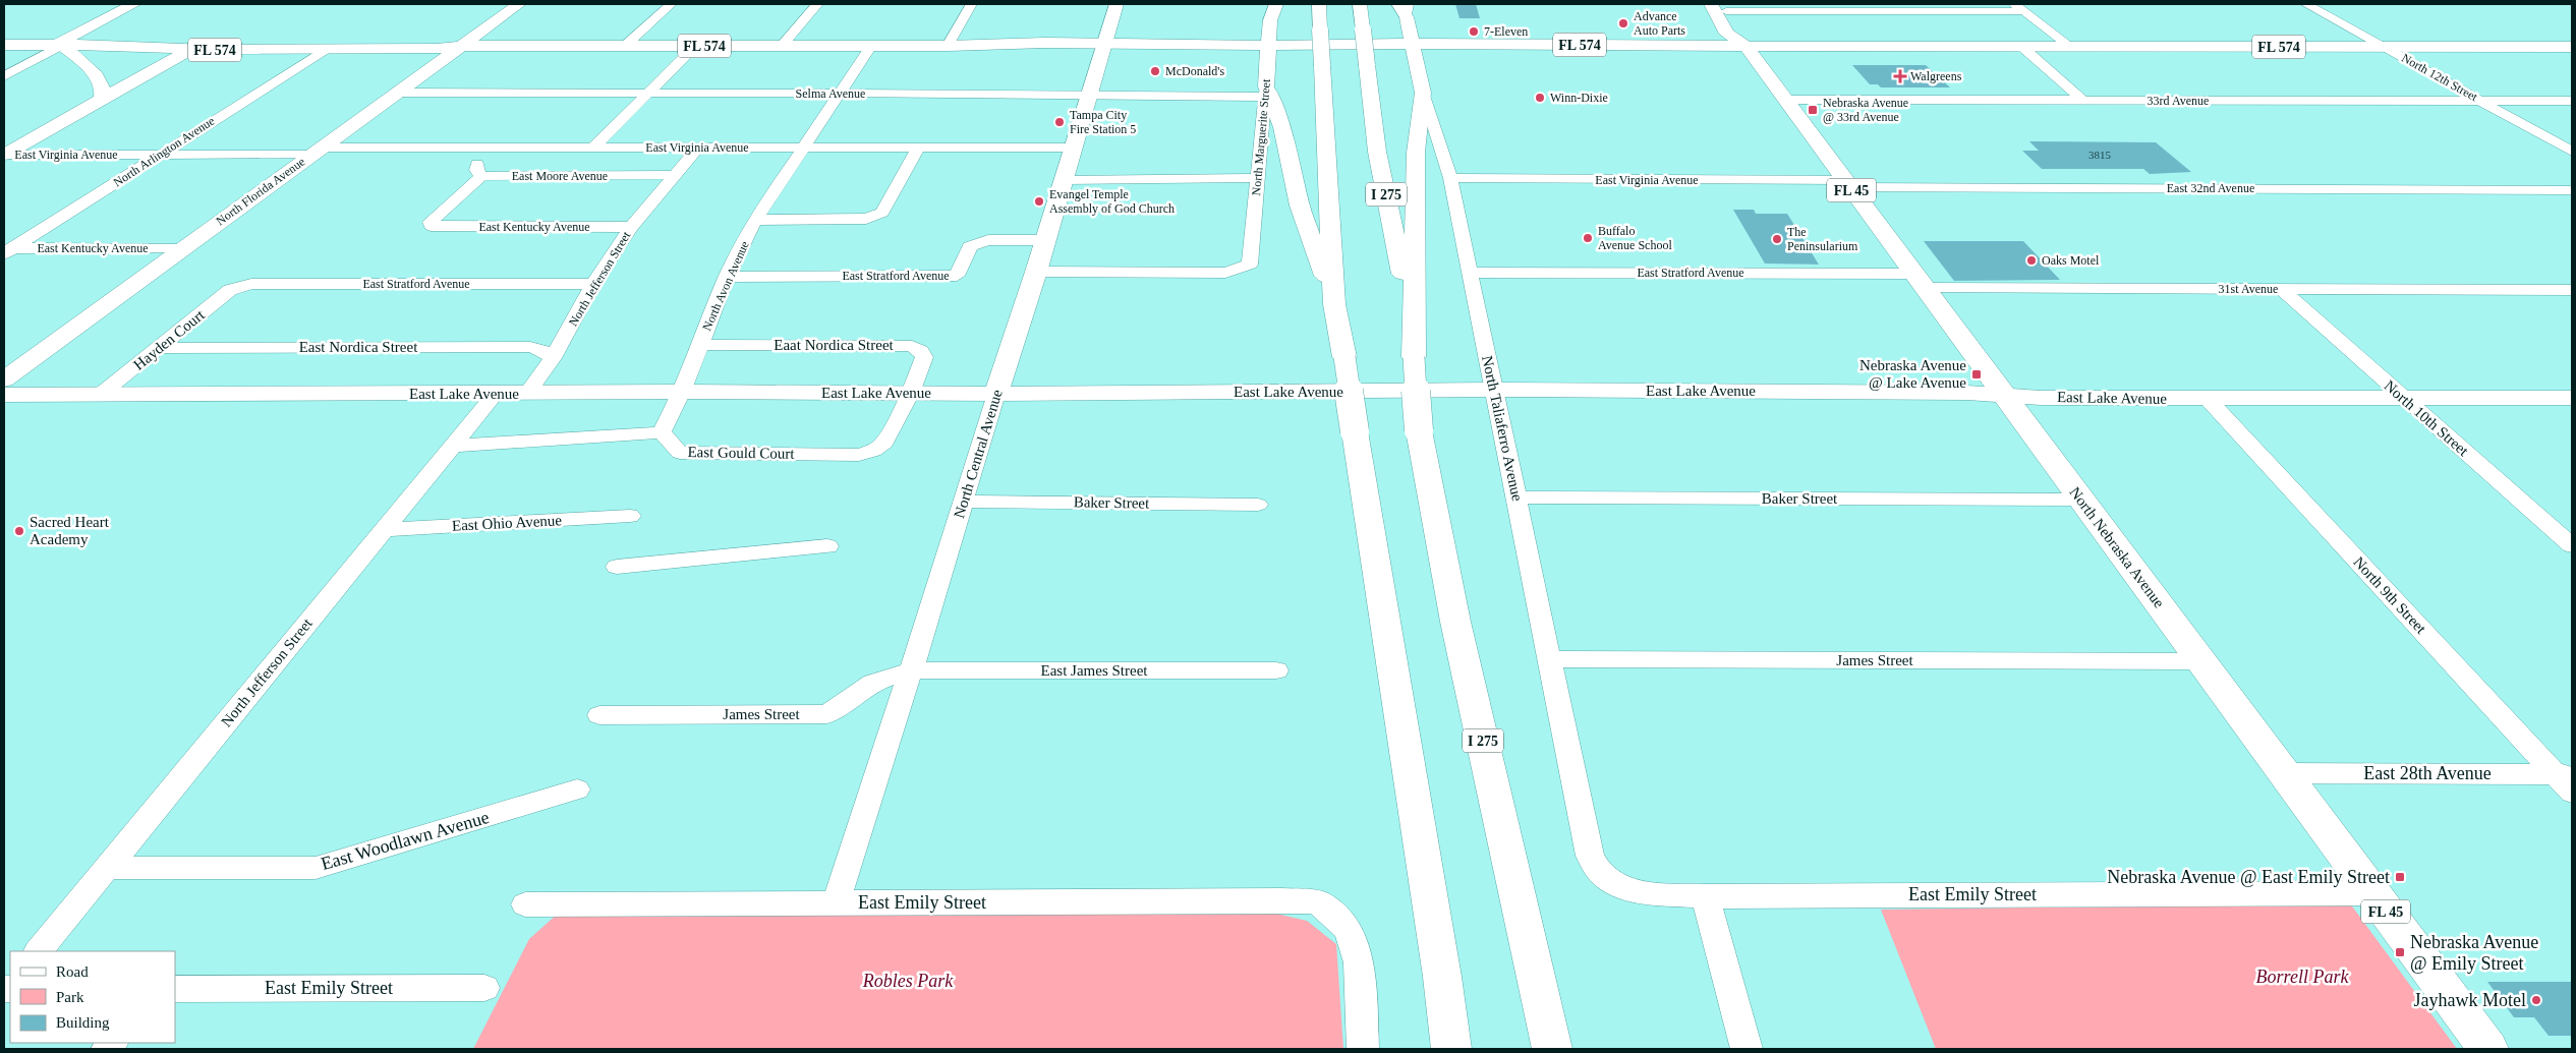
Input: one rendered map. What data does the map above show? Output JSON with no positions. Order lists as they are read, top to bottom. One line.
{"streets":{"main road":["FL 574","North Marguerite Street","FL 45","North Florida Avenue","I 275","East Lake Avenue","North Taliaferro Avenue","North Central Avenue","North Nebraska Avenue"],"street":["North 12th Street","Selma Avenue","33rd Avenue","East Virginia Avenue","North Arlington Avenue","East Moore Avenue","East 32nd Avenue","East Kentucky Avenue","East Stratford Avenue","North Jefferson Street","North Avon Avenue","31st Avenue","Hayden Court","Eaat Nordica Street","East Nordica Street","North 10th Street","East Gould Court","Baker Street","East Ohio Avenue","North 9th Street","James Street","East James Street","East 28th Avenue","East Woodlawn Avenue","East Emily Street"]},"crossings":[["FL 574","North 12th Street"],["FL 574","North Marguerite Street"],["FL 574","North Arlington Avenue"],["FL 574","North Florida Avenue"],["FL 574","North Avon Avenue"],["FL 574","North Taliaferro Avenue"],["FL 574","North Central Avenue"],["FL 574","North Nebraska Avenue"],["North 12th Street","33rd Avenue"],["Selma Avenue","North Marguerite Street"],["Selma Avenue","North Florida Avenue"],["Selma Avenue","North Avon Avenue"],["Selma Avenue","North Central Avenue"],["33rd Avenue","North Nebraska Avenue"],["North Marguerite Street","North Central Avenue"],["East Virginia Avenue","North Arlington Avenue"],["East Virginia Avenue","East 32nd Avenue"],["East Virginia Avenue","North Florida Avenue"],["East Virginia Avenue","North Jefferson Street"],["East Virginia Avenue","North Avon Avenue"],["East Virginia Avenue","North Taliaferro Avenue"],["East Virginia Avenue","North Central Avenue"],["East Virginia Avenue","North Nebraska Avenue"],["North Arlington Avenue","East Kentucky Avenue"],["East Moore Avenue","East Kentucky Avenue"],["East Moore Avenue","North Jefferson Street"],["East 32nd Avenue","North Nebraska Avenue"],["North Florida Avenue","East Kentucky Avenue"],["East Kentucky Avenue","North Jefferson Street"],["East Stratford Avenue","North Jefferson Street"],["East Stratford Avenue","North Avon Avenue"],["East Stratford Avenue","31st Avenue"],["East Stratford Avenue","Hayden Court"],["East Stratford Avenue","North Taliaferro Avenue"],["East Stratford Avenue","North Central Avenue"],["East Stratford Avenue","North Nebraska Avenue"],["North Jefferson Street","East Nordica Street"],["North Jefferson Street","East Lake Avenue"],["North Jefferson Street","East Ohio Avenue"],["North Jefferson Street","East Woodlawn Avenue"],["North Avon Avenue","Eaat Nordica Street"],["North Avon Avenue","East Lake Avenue"],["North Avon Avenue","East Gould Court"],["31st Avenue","North 10th Street"],["31st Avenue","North Nebraska Avenue"],["Hayden Court","East Nordica Street"],["Hayden Court","East Lake Avenue"],["Eaat Nordica Street","East Lake Avenue"],["Eaat Nordica Street","East Gould Court"],["East Lake Avenue","North 10th Street"],["East Lake Avenue","North Taliaferro Avenue"],["East Lake Avenue","East Gould Court"],["East Lake Avenue","North Central Avenue"],["East Lake Avenue","North Nebraska Avenue"],["East Lake Avenue","North 9th Street"],["North Taliaferro Avenue","Baker Street"],["North Taliaferro Avenue","James Street"],["North Taliaferro Avenue","East Emily Street"],["North Central Avenue","Baker Street"],["North Central Avenue","James Street"],["North Central Avenue","East James Street"],["North Central Avenue","East Emily Street"],["Baker Street","North Nebraska Avenue"],["North Nebraska Avenue","James Street"],["North Nebraska Avenue","East 28th Avenue"],["North Nebraska Avenue","East Emily Street"],["North 9th Street","East 28th Avenue"],["James Street","East James Street"]],"parks":["Borrell Park","Robles Park"],"places":{"other":["Advance Auto Parts","7-Eleven","McDonald's","Winn-Dixie","Tampa City Fire Station 5","Evangel Temple Assembly of God Church","Buffalo Avenue School","The Peninsularium","Oaks Motel","Sacred Heart Academy","Jayhawk Motel"],"health":["Walgreens"],"transit":["Nebraska Avenue @ 33rd Avenue","Nebraska Avenue @ Lake Avenue","Nebraska Avenue @ East Emily Street","Nebraska Avenue @ Emily Street"]},"house_numbers":["3815"],"legend":["Road","Park","Building"]}
